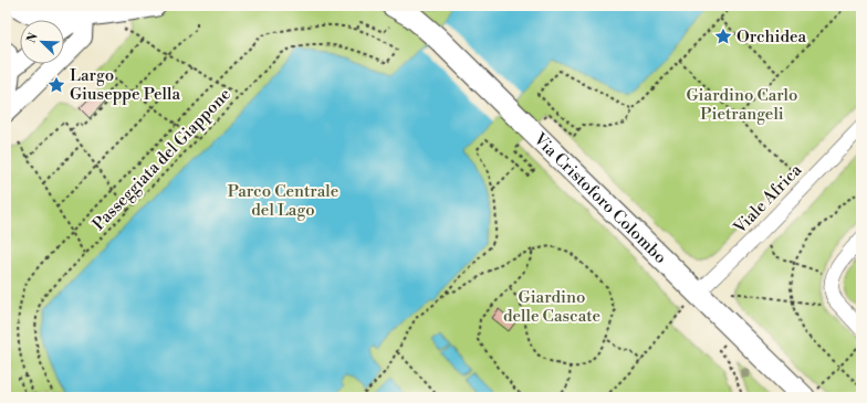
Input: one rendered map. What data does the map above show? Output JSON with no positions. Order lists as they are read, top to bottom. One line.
{"streets":{"main road":["Via Cristoforo Colombo"],"street":["Viale Africa"],"path":["Passeggiata del Giappone"]},"crossings":[["Via Cristoforo Colombo","Viale Africa"]],"parks":["Giardino Carlo Pietrangeli","Parco Centrale del Lago","Giardino delle Cascate"],"places":{"place":["Orchidea","Largo Giuseppe Pella"]},"north":"top left"}
